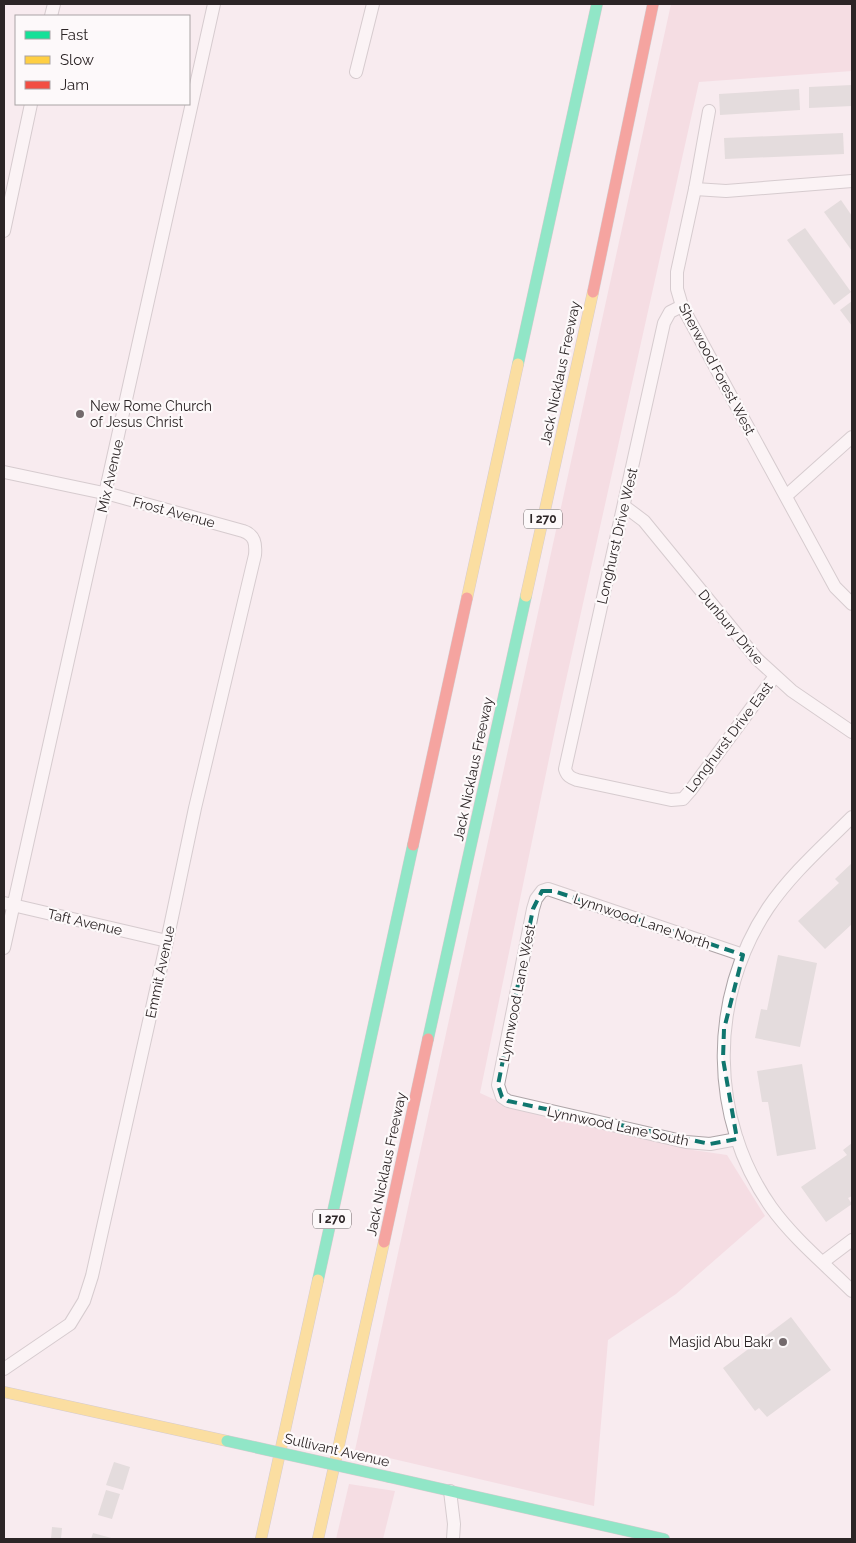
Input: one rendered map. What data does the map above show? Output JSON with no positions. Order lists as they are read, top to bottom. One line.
{"streets":{"main road":["Jack Nicklaus Freeway","I 270","Sullivant Avenue"],"street":["Sherwood Forest West","Mix Avenue","Frost Avenue","Longhurst Drive West","Dunbury Drive","Longhurst Drive East","Lynnwood Lane North","Taft Avenue","Emmit Avenue","Lynnwood Lane West","Lynnwood Lane South"]},"crossings":[["Sherwood Forest West","Longhurst Drive West"],["Mix Avenue","Frost Avenue"],["Mix Avenue","Taft Avenue"],["Frost Avenue","Emmit Avenue"],["Longhurst Drive West","Dunbury Drive"],["Longhurst Drive West","Longhurst Drive East"],["Dunbury Drive","Longhurst Drive East"],["Lynnwood Lane North","Lynnwood Lane West"],["Taft Avenue","Emmit Avenue"],["Lynnwood Lane West","Lynnwood Lane South"]],"places":["New Rome Church of Jesus Christ","Masjid Abu Bakr"],"legend":["Fast","Slow","Jam"]}
